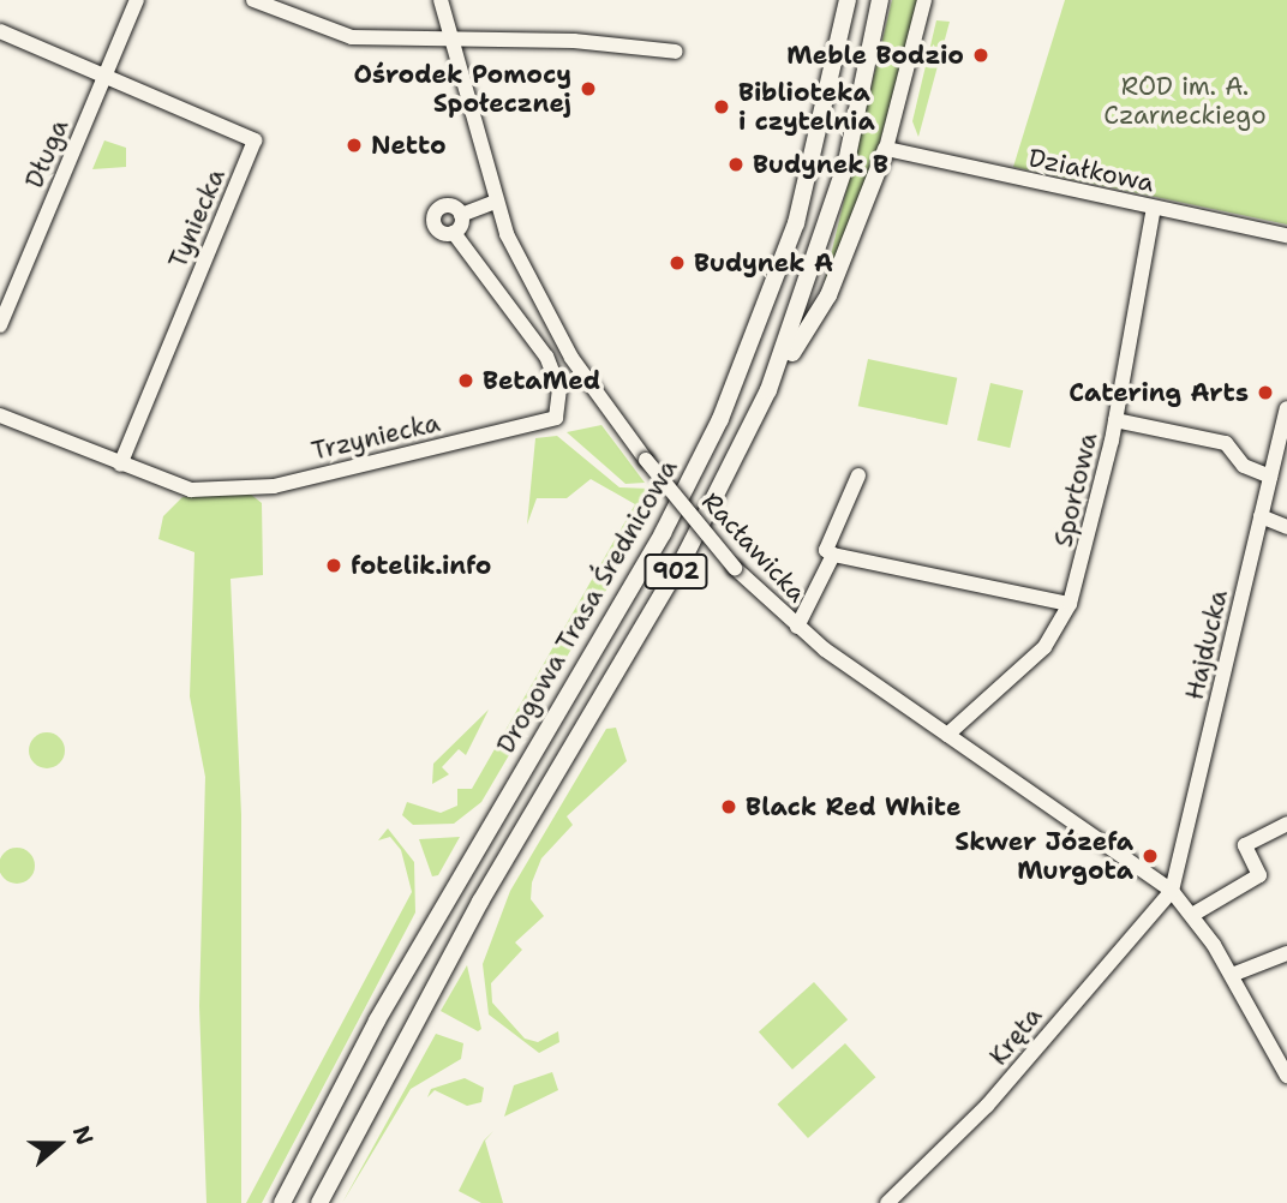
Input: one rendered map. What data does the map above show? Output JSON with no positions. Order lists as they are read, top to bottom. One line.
{"streets":{"main road":["902","Drogowa Trasa Średnicowa"],"street":["Długa","Działkowa","Tyniecka","Trzyniecka","Sportowa","Racławicka","Hajducka","Kręta"]},"crossings":[["Długa","Tyniecka"],["Działkowa","Sportowa"],["Tyniecka","Trzyniecka"],["Sportowa","Racławicka"],["Racławicka","Hajducka"],["Racławicka","Kręta"],["Hajducka","Kręta"]],"parks":["ROD im. A. Czarneckiego"],"places":["Meble Bodzio","Ośrodek Pomocy Społecznej","Biblioteka i czytelnia","Netto","Budynek B","Budynek A","BetaMed","Catering Arts","fotelik.info","Black Red White","Skwer Józefa Murgota"],"north":"right"}
